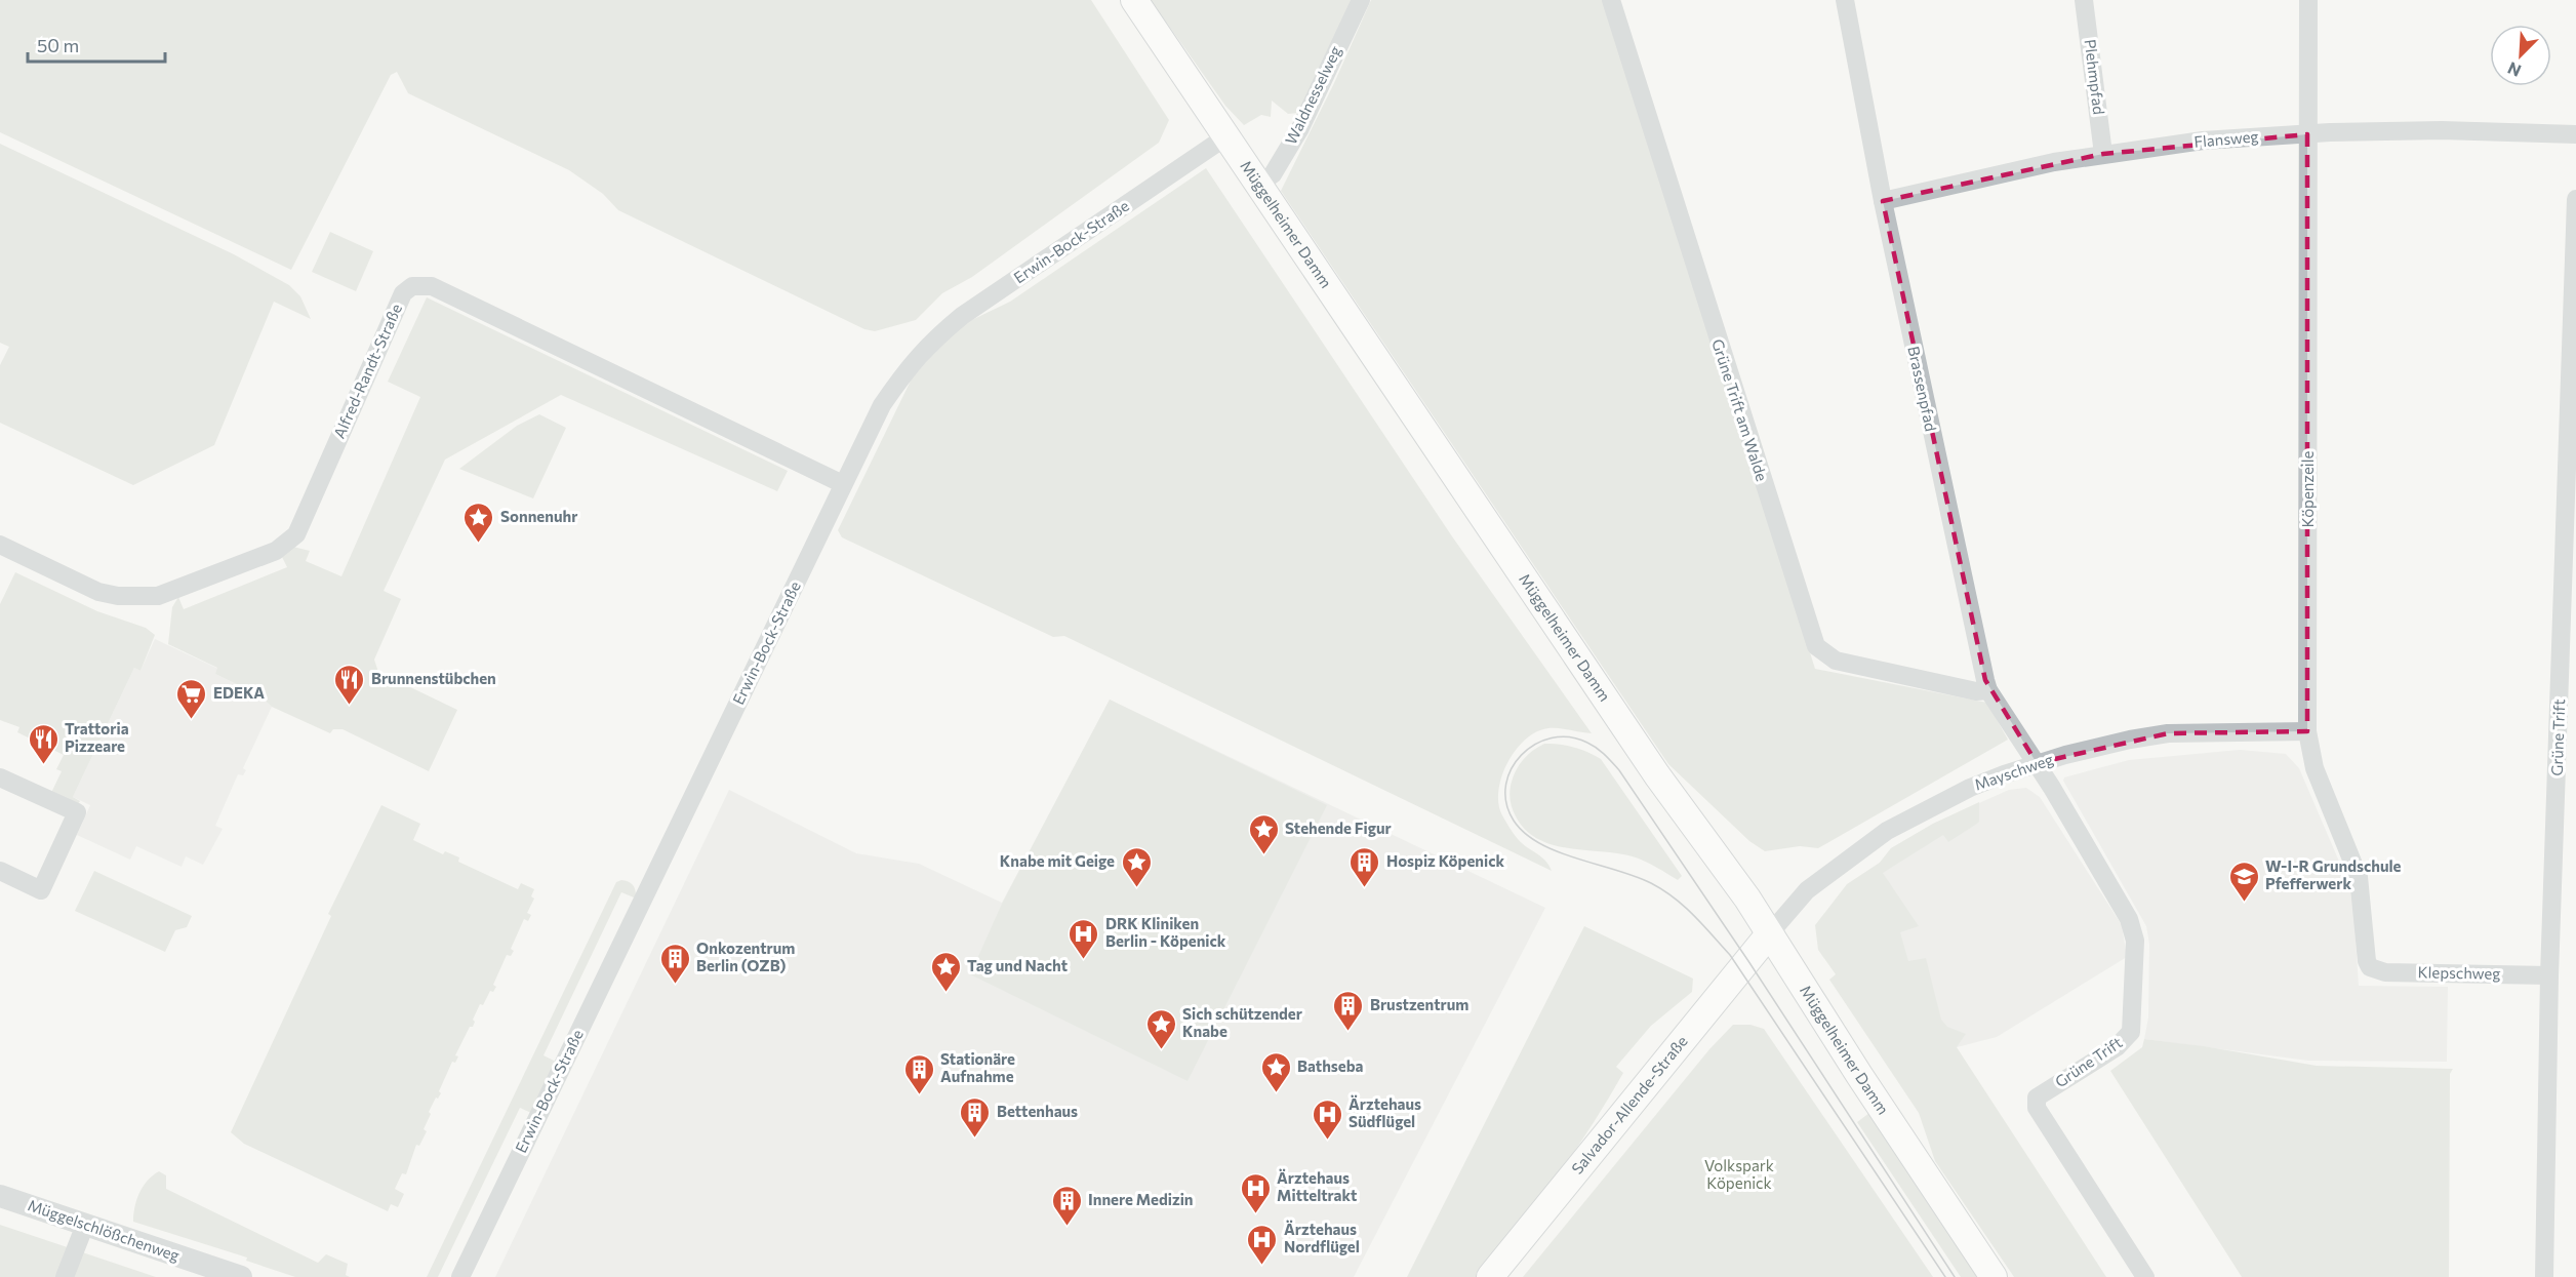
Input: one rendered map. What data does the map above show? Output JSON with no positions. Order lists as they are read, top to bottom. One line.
{"streets":{"main road":["Müggelheimer Damm","Salvador-Allende-Straße"],"street":["Plehmpfad","Waldnesselweg","Flansweg","Erwin-Bock-Straße","Alfred-Randt-Straße","Brassenpfad","Grüne Trift am Walde","Köpenzeile","Grüne Trift","Mayschweg","Klepschweg","Müggelschlößchenweg"]},"crossings":[["Plehmpfad","Flansweg"],["Waldnesselweg","Müggelheimer Damm"],["Flansweg","Brassenpfad"],["Flansweg","Köpenzeile"],["Müggelheimer Damm","Erwin-Bock-Straße"],["Müggelheimer Damm","Mayschweg"],["Müggelheimer Damm","Salvador-Allende-Straße"],["Erwin-Bock-Straße","Alfred-Randt-Straße"],["Brassenpfad","Grüne Trift am Walde"],["Brassenpfad","Grüne Trift"],["Brassenpfad","Mayschweg"],["Köpenzeile","Mayschweg"],["Köpenzeile","Klepschweg"],["Grüne Trift","Mayschweg"],["Grüne Trift","Klepschweg"],["Mayschweg","Salvador-Allende-Straße"]],"parks":["Volkspark Köpenick"],"places":{"place":["Sonnenuhr","Stehende Figur","Knabe mit Geige","Tag und Nacht","Sich schützender Knabe","Bathseba"],"restaurant":["Brunnenstübchen","Trattoria Pizzeare"],"supermarket":["EDEKA"],"building":["Hospiz Köpenick","Onkozentrum Berlin (OZB)","Brustzentrum","Stationäre Aufnahme","Bettenhaus","Innere Medizin"],"school or university":["W-I-R Grundschule Pfefferwerk"],"hospital":["DRK Kliniken Berlin - Köpenick","Ärztehaus Südflügel","Ärztehaus Mitteltrakt","Ärztehaus Nordflügel"]},"scale_bar":"50 m","north":"bottom left"}
